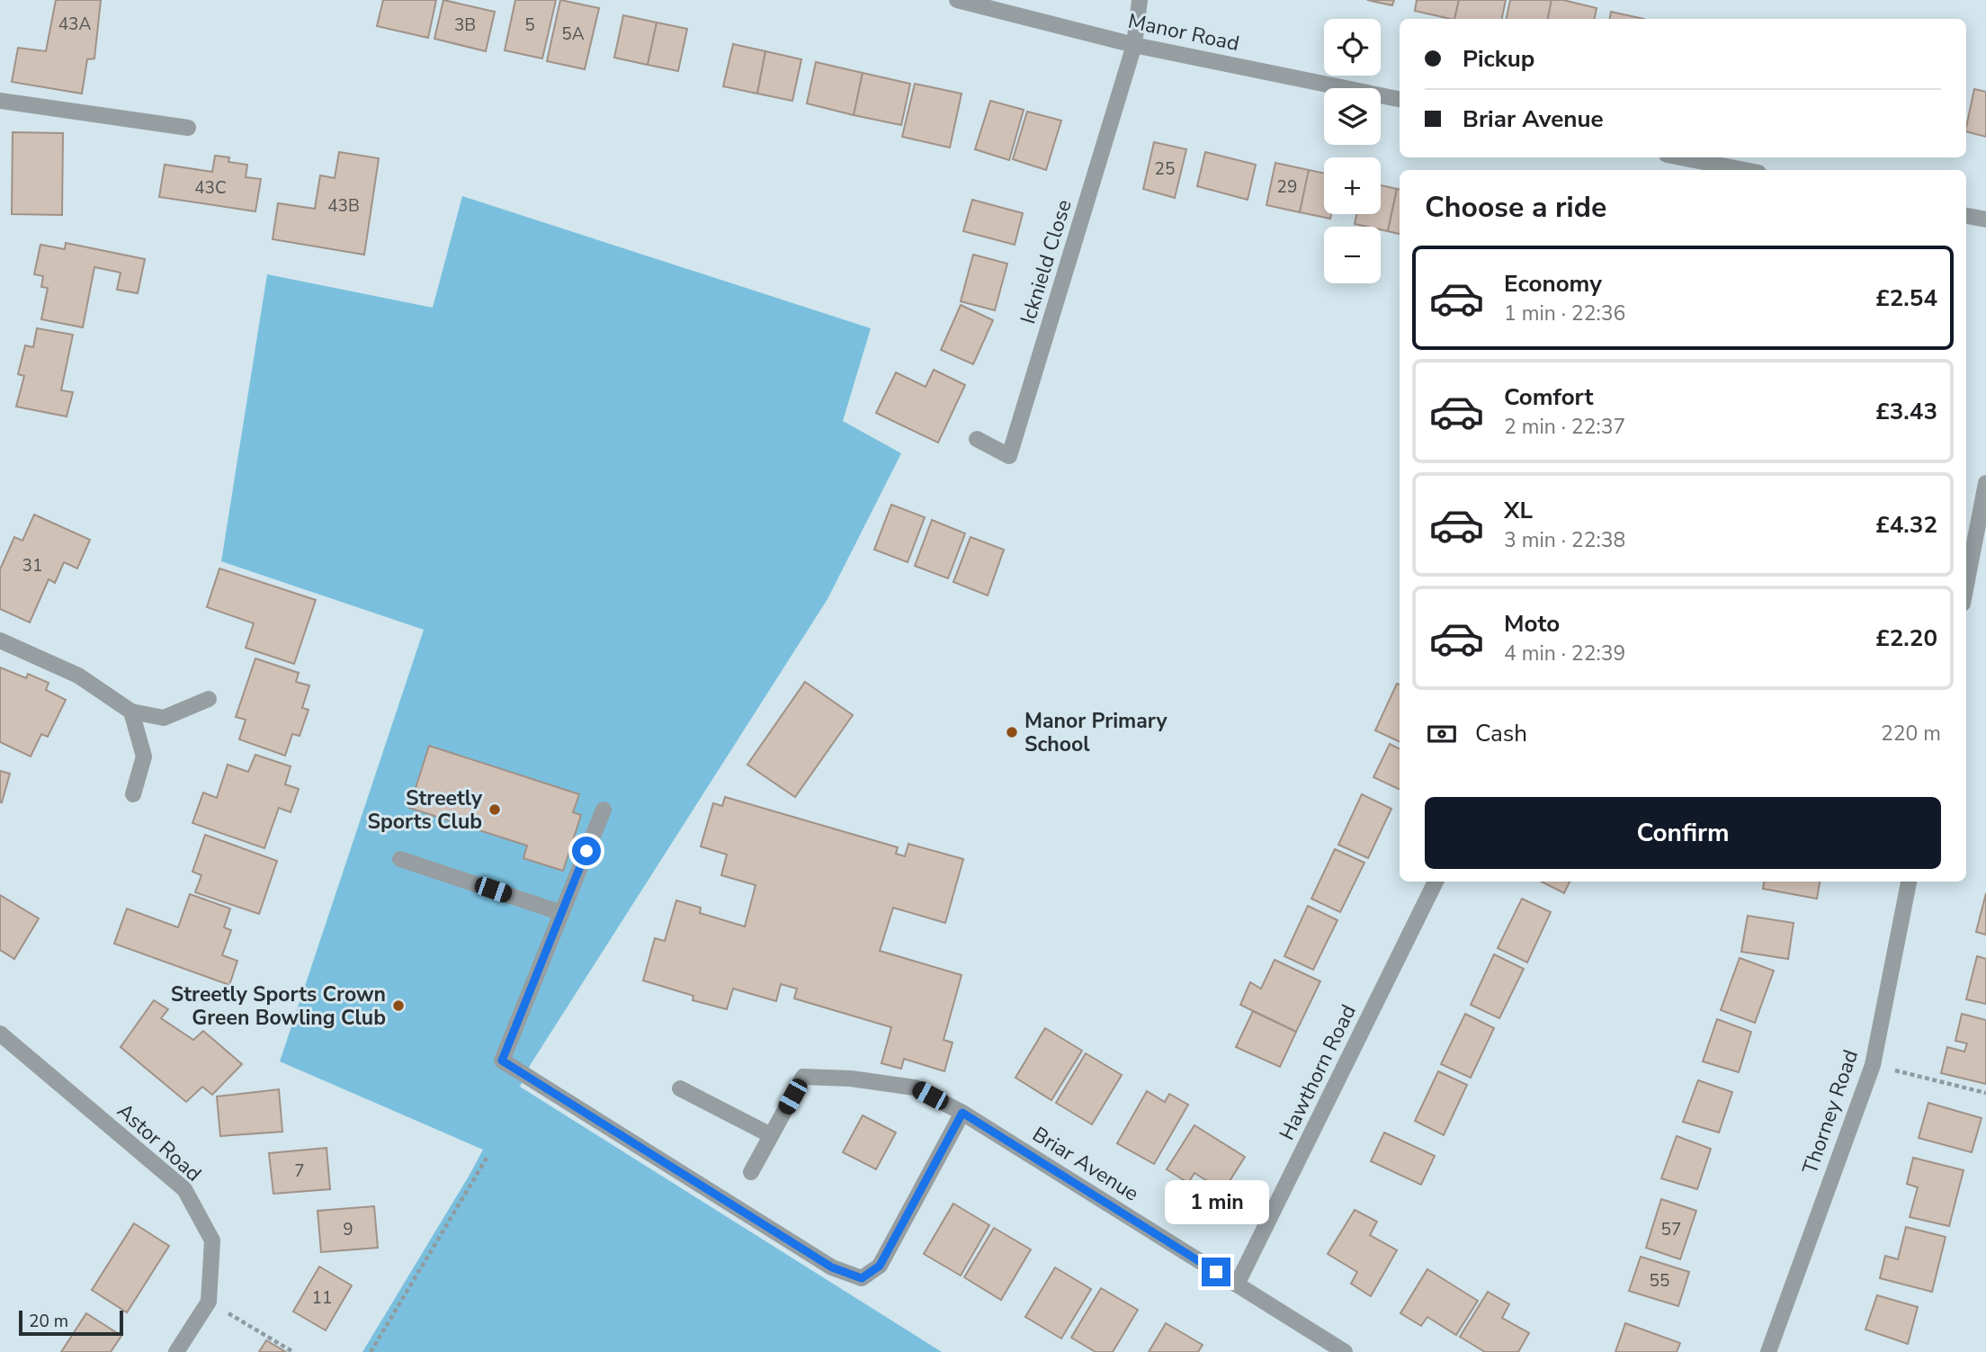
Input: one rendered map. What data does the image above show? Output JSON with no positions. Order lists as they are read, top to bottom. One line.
{"streets":{"street":["Manor Road","Icknield Close","Hawthorn Road","Thorney Road","Astor Road","Briar Avenue"]},"crossings":[["Manor Road","Icknield Close"],["Hawthorn Road","Briar Avenue"]],"places":["Manor Primary School","Streetly Sports Club","Streetly Sports Crown Green Bowling Club"],"house_numbers":["43A","3B","5","5A","25","29","43C","43B","31","7","9","57","55","11"],"scale_bar":"20 m","page":{"map_buttons":["+","−"],"banner":["Pickup","Briar Avenue"],"heading":"Choose a ride","list":[{"name":"Economy","note":"1 min · 22:36","value":"£2.54"},{"name":"Comfort","note":"2 min · 22:37","value":"£3.43"},{"name":"XL","note":"3 min · 22:38","value":"£4.32"},{"name":"Moto","note":"4 min · 22:39","value":"£2.20"}],"pay":["Cash","220 m"],"buttons":"Confirm","bubble":"1 min","scale":"20 m"}}
